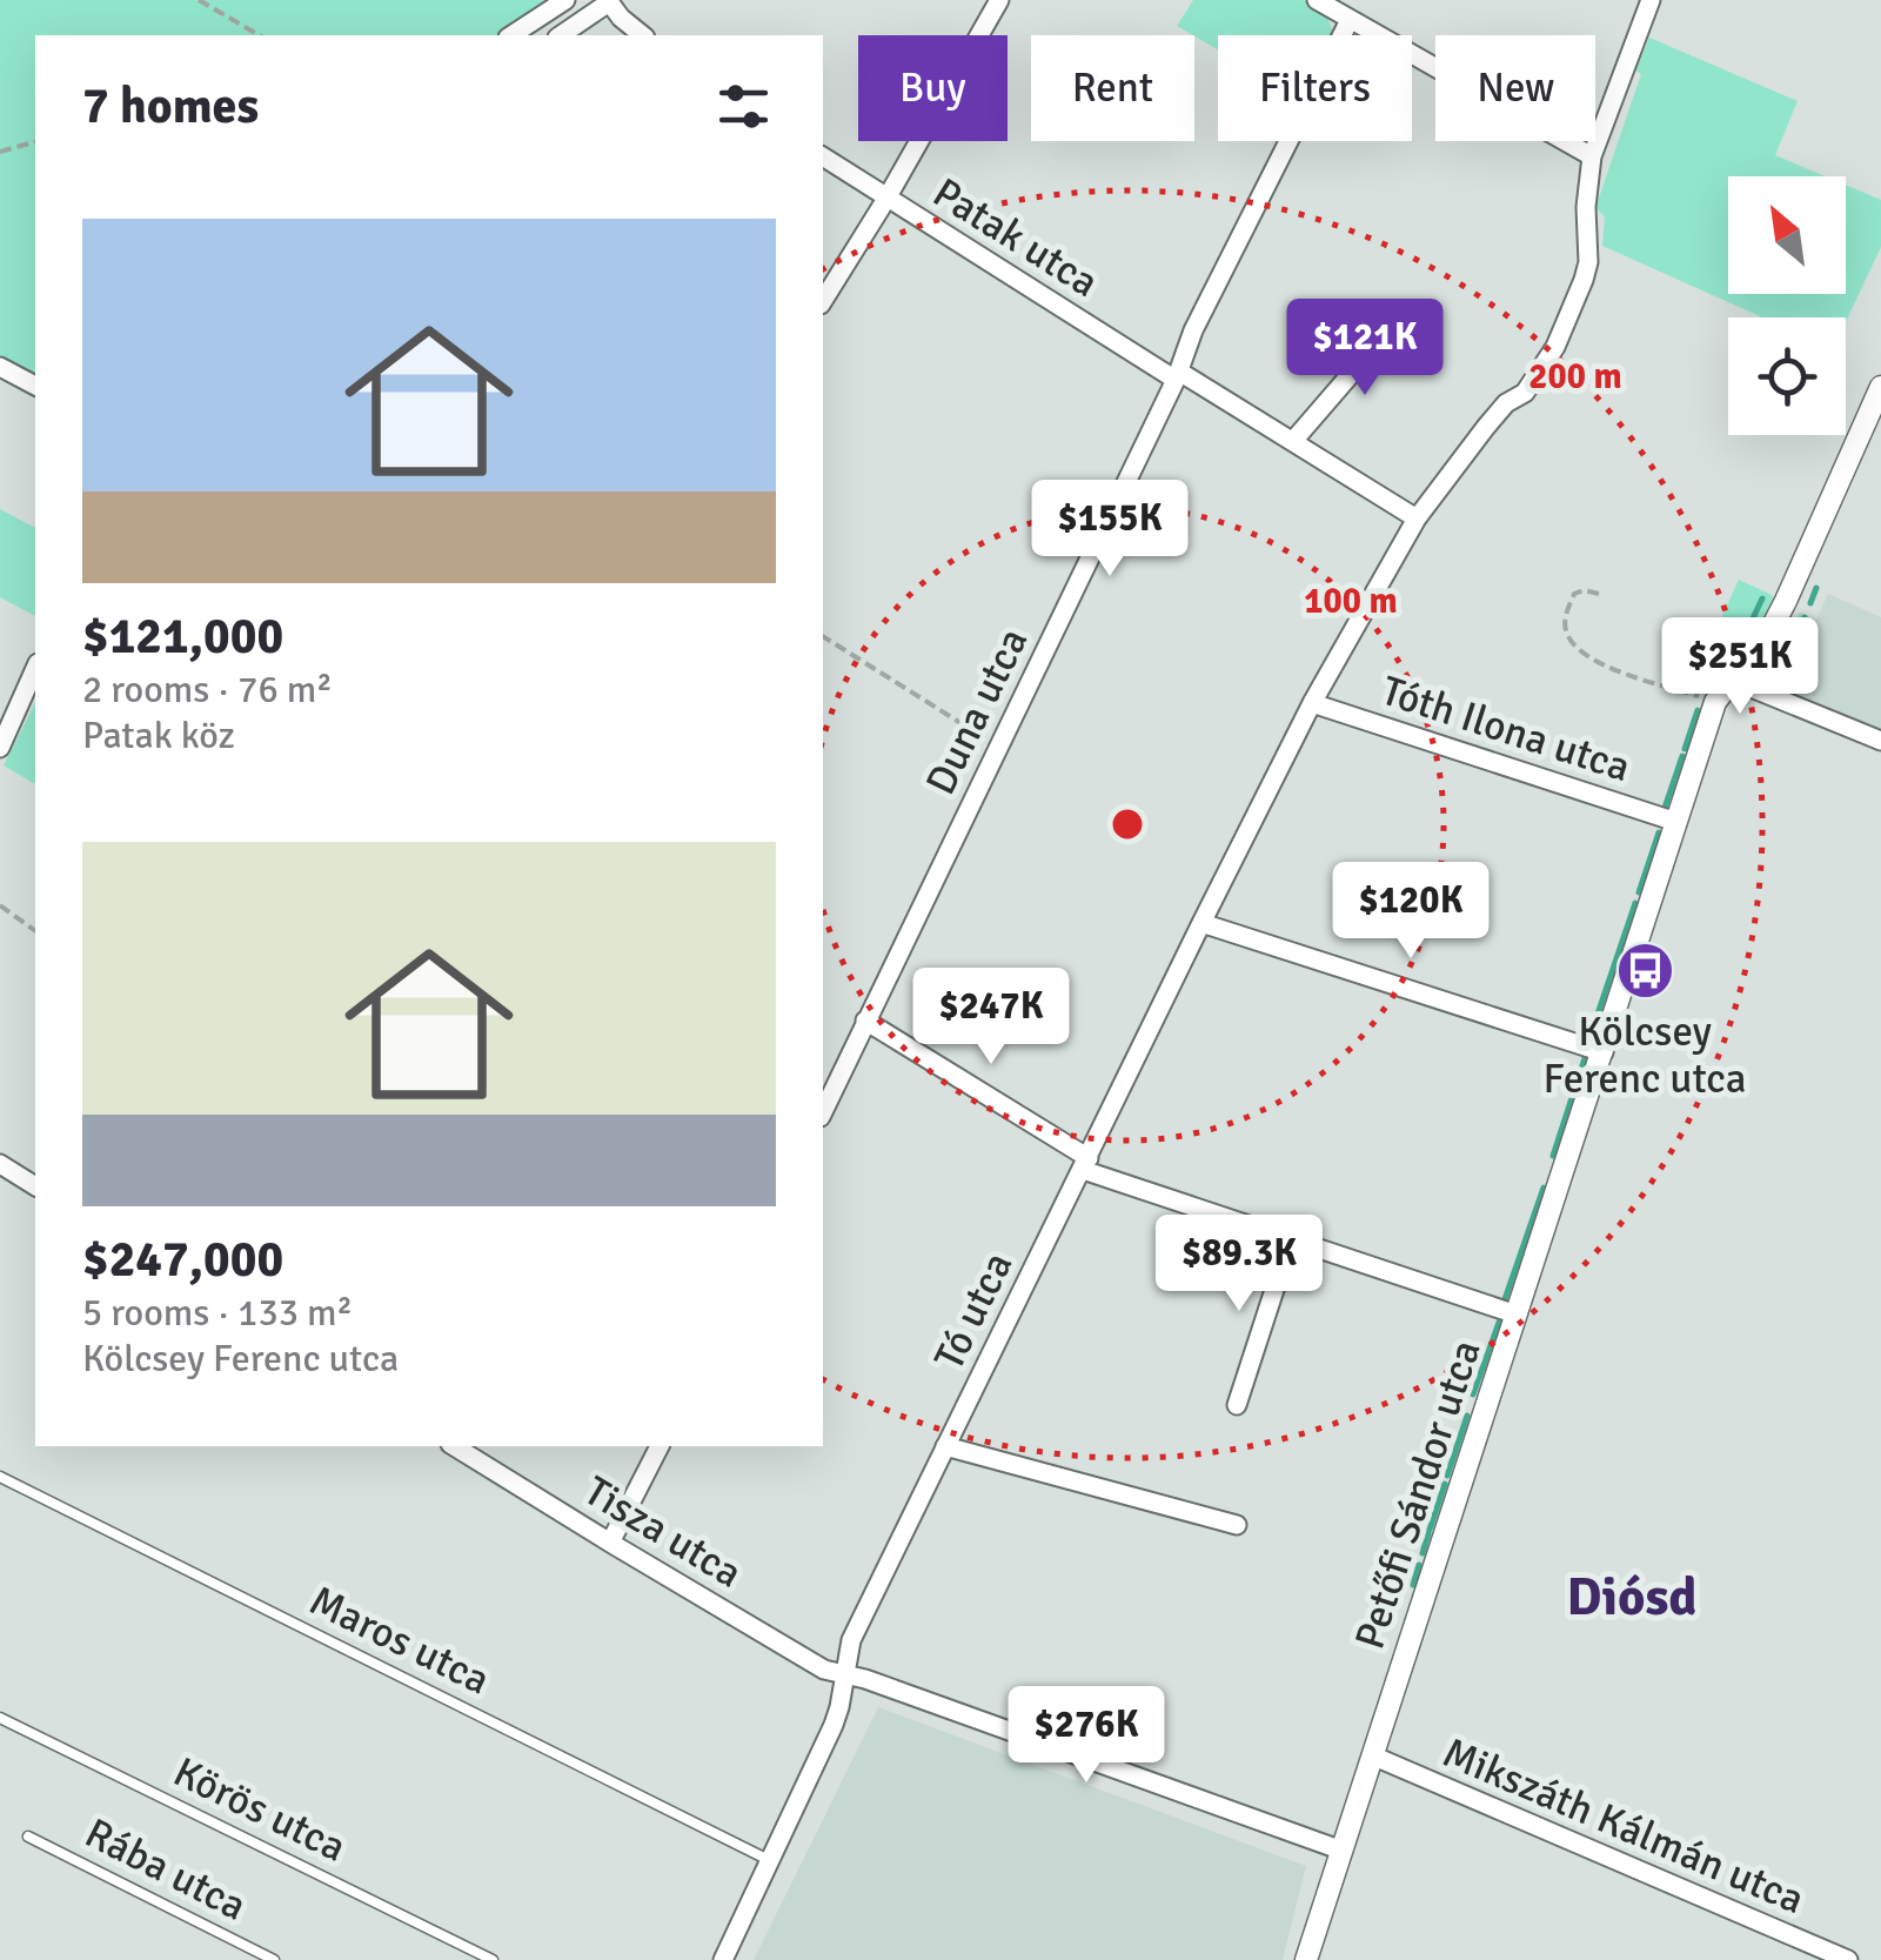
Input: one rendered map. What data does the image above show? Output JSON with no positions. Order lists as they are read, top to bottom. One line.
{"streets":{"street":["Patak utca","Duna utca","Tóth Ilona utca","Tó utca","Petőfi Sándor utca","Tisza utca","Mikszáth Kálmán utca"],"lane":["Maros utca","Körös utca","Rába utca"]},"crossings":[["Patak utca","Duna utca"],["Patak utca","Tó utca"],["Tóth Ilona utca","Tó utca"],["Tóth Ilona utca","Petőfi Sándor utca"],["Tó utca","Tisza utca"],["Tó utca","Maros utca"],["Petőfi Sándor utca","Tisza utca"],["Petőfi Sándor utca","Mikszáth Kálmán utca"]],"districts":["Diósd"],"places":{"bus stop":["Kölcsey Ferenc utca"]},"north":"top left","page":{"chip":["Buy","Rent","Filters","New"],"heading":"7 homes","list":[{"name":"$121,000","note":"2 rooms · 76 m² · Patak köz"},{"name":"$247,000","note":"5 rooms · 133 m² · Kölcsey Ferenc utca"}],"price":["$121K","$155K","$251K","$120K","$247K","$89.3K","$276K"]},"rings":["200 m","100 m"]}
